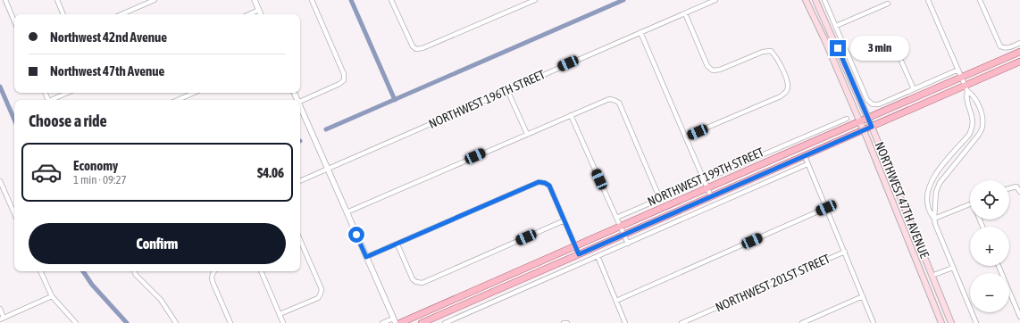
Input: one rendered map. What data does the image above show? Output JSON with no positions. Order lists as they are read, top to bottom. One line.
{"streets":{"main road":["NORTHWEST 199TH STREET","NORTHWEST 47TH AVENUE"],"street":["NORTHWEST 196TH STREET","NORTHWEST 201ST STREET"]},"crossings":[["NORTHWEST 199TH STREET","NORTHWEST 47TH AVENUE"]],"page":{"banner":["Northwest 42nd Avenue","Northwest 47th Avenue"],"bubble":"3 min","heading":"Choose a ride","list":[{"name":"Economy","note":"1 min · 09:27","value":"$4.06"}],"map_buttons":["+","−"],"buttons":"Confirm"}}
